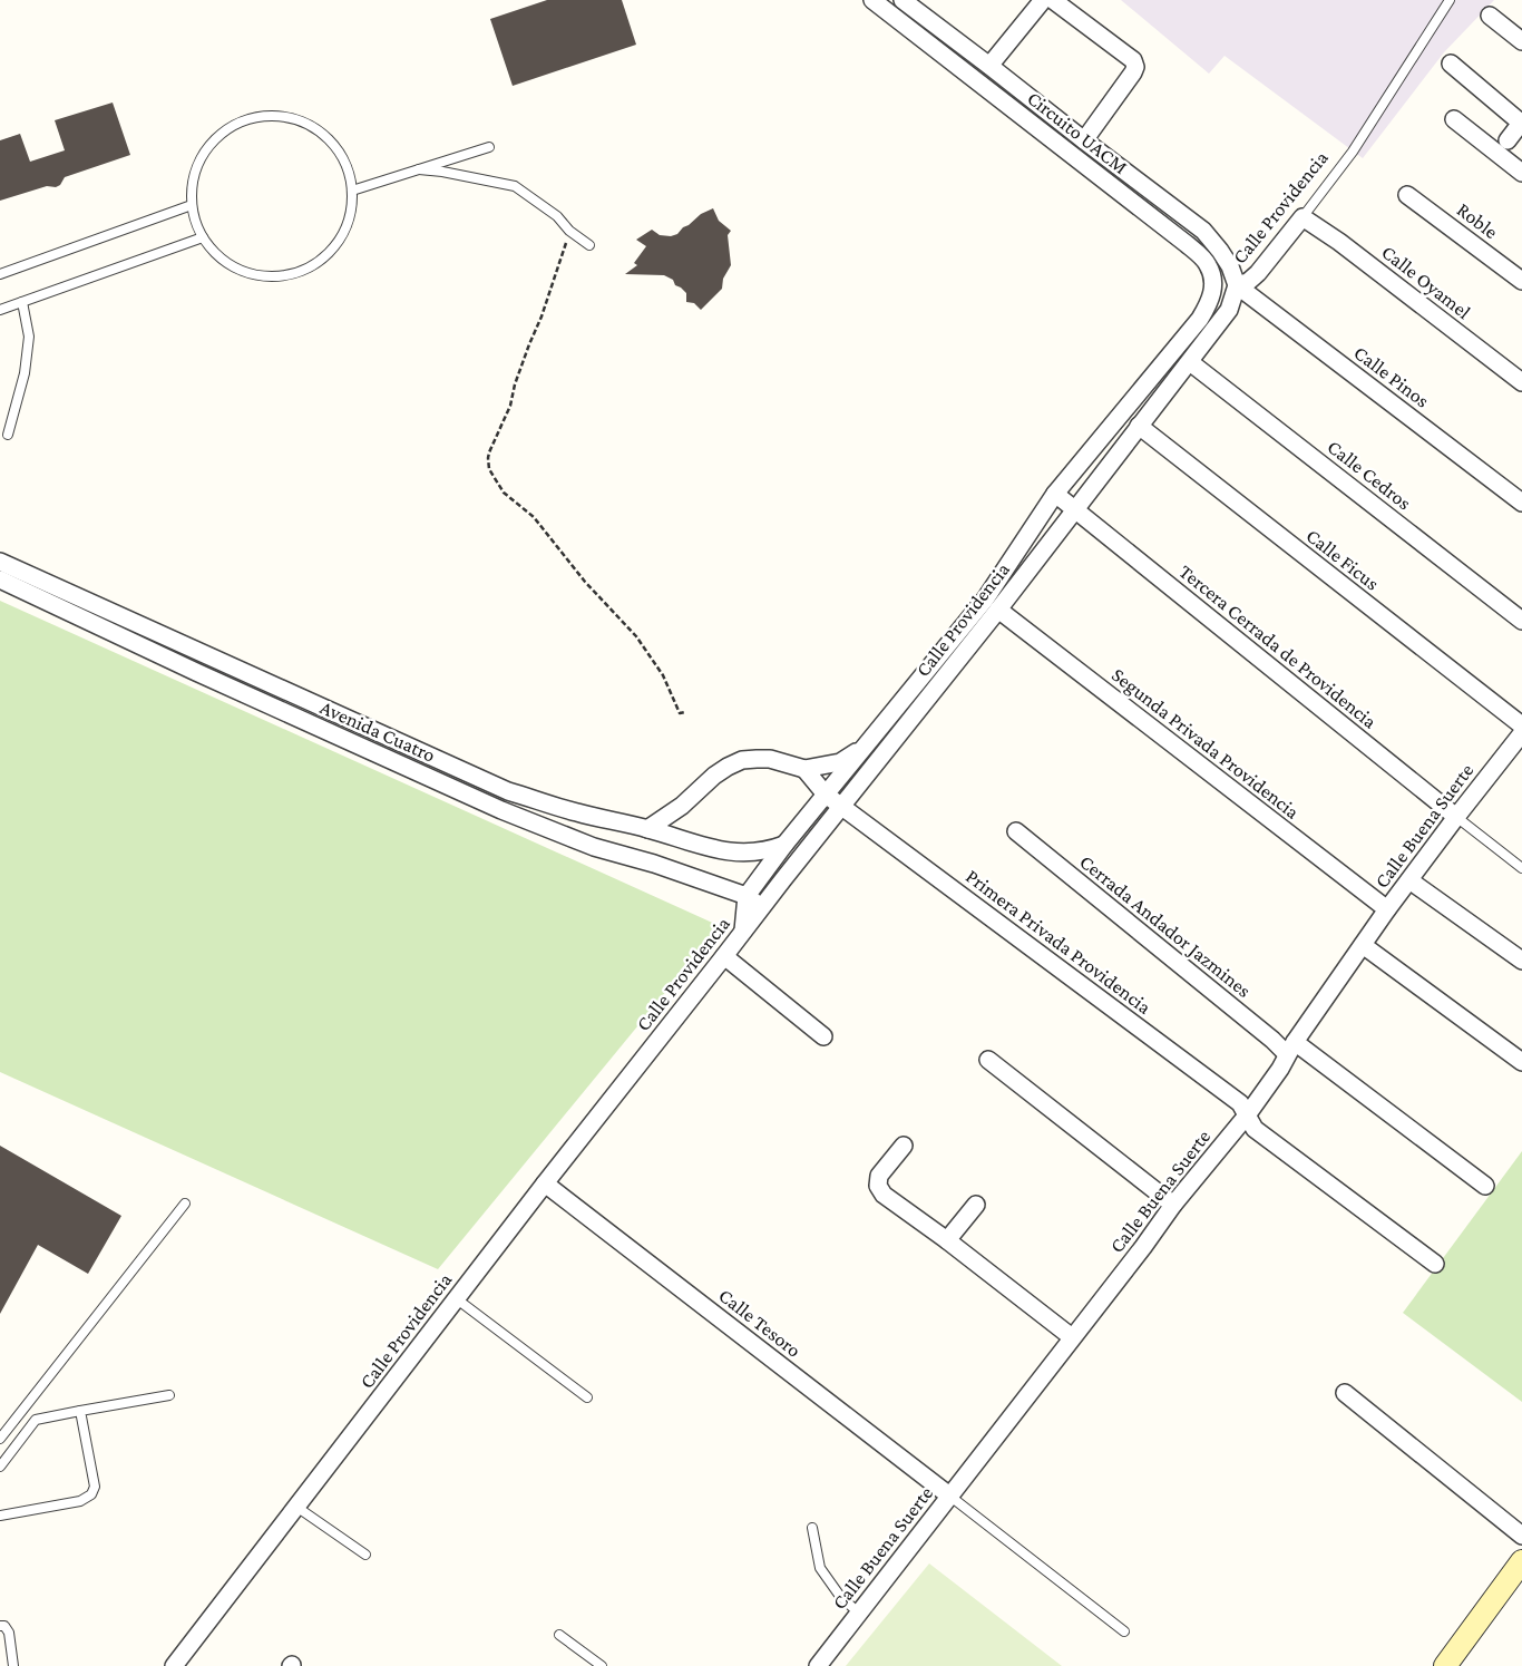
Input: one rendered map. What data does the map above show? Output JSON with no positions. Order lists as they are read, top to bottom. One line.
{"streets":{"street":["Circuito UACM","Calle Providencia","Roble","Calle Oyamel","Calle Pinos","Calle Cedros","Calle Ficus","Tercera Cerrada de Providencia","Avenida Cuatro","Segunda Privada Providencia","Calle Buena Suerte","Cerrada Andador Jazmines","Primera Privada Providencia","Calle Tesoro"]},"crossings":[["Circuito UACM","Calle Providencia"],["Calle Providencia","Calle Oyamel"],["Calle Providencia","Calle Pinos"],["Calle Providencia","Calle Cedros"],["Calle Providencia","Calle Ficus"],["Calle Providencia","Tercera Cerrada de Providencia"],["Calle Providencia","Avenida Cuatro"],["Calle Providencia","Segunda Privada Providencia"],["Calle Providencia","Primera Privada Providencia"],["Calle Providencia","Calle Tesoro"],["Tercera Cerrada de Providencia","Calle Buena Suerte"],["Segunda Privada Providencia","Calle Buena Suerte"],["Calle Buena Suerte","Cerrada Andador Jazmines"],["Calle Buena Suerte","Primera Privada Providencia"],["Calle Buena Suerte","Calle Tesoro"]]}
